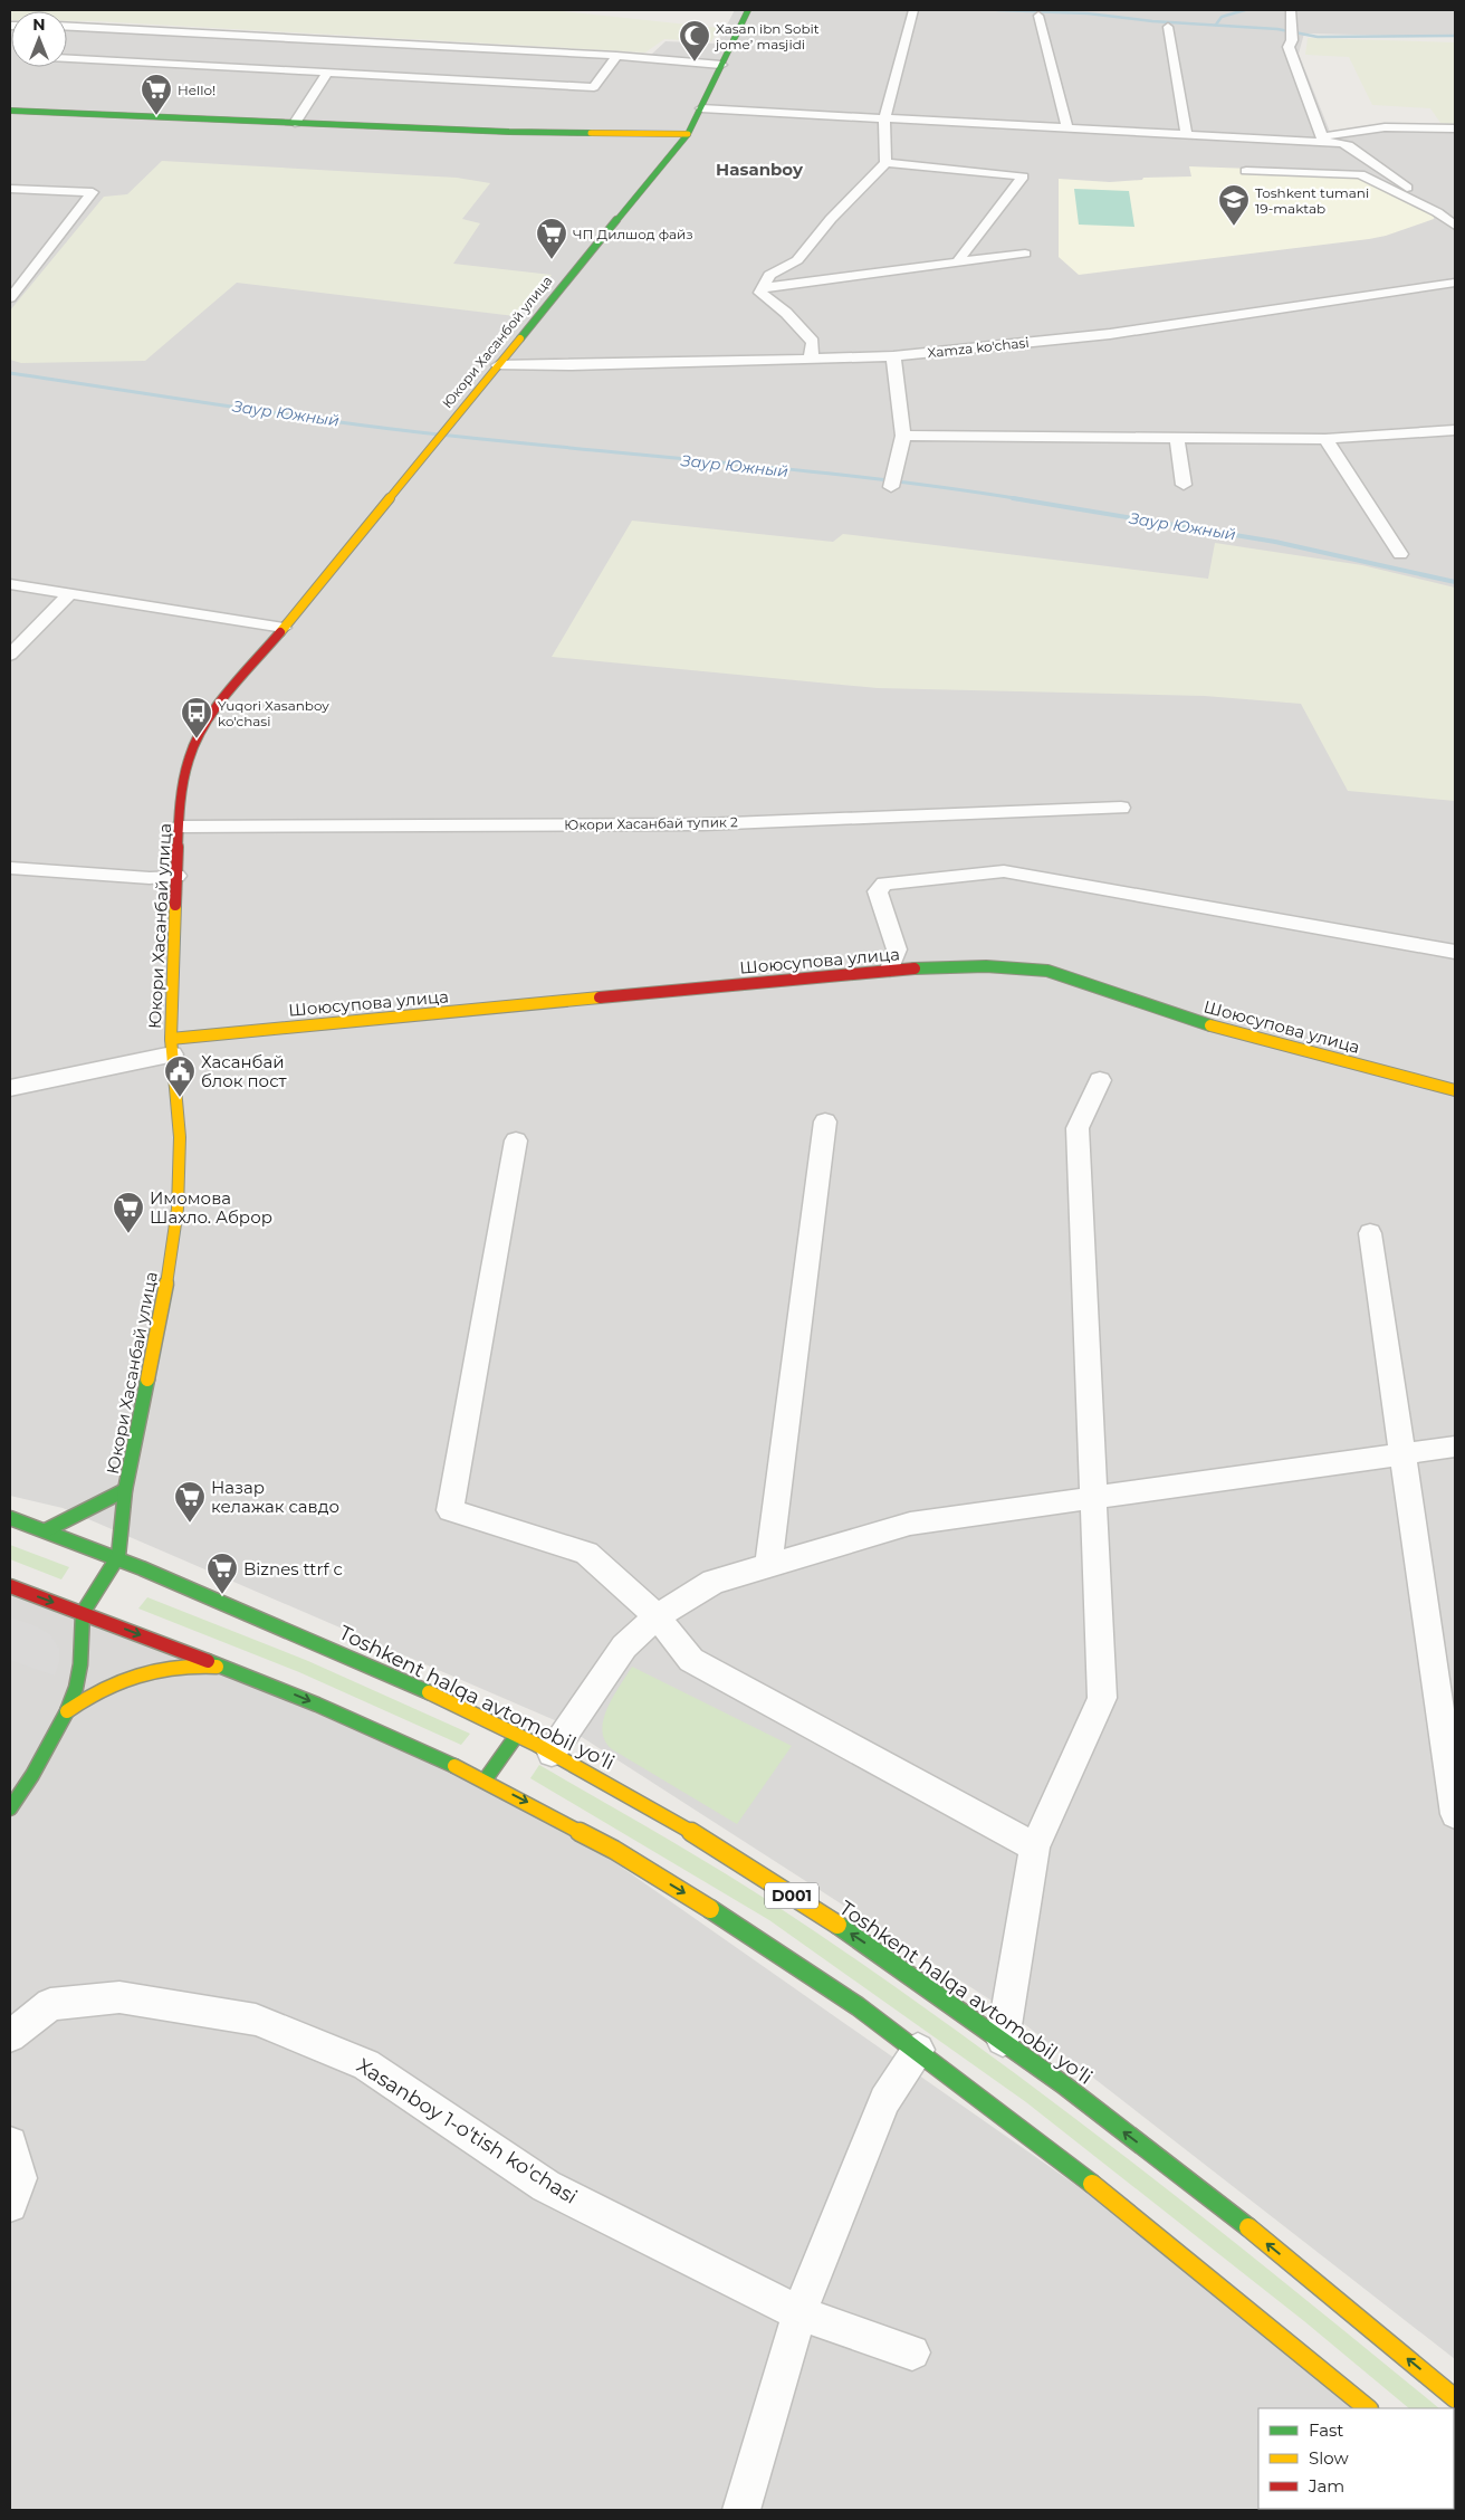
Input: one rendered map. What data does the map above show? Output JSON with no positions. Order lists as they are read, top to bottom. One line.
{"streets":{"main road":["Юкори Хасанбой улица","Юкори Хасанбай улица","Шоюсупова улица","Toshkent halqa avtomobil yo'li","D001"],"street":["Xamza ko'chasi","Юкори Хасанбай тупик 2","Xasanboy 1-o'tish ko'chasi"]},"crossings":[["Юкори Хасанбой улица","Xamza ko'chasi"],["Юкори Хасанбой улица","Юкори Хасанбай улица"],["Юкори Хасанбай тупик 2","Юкори Хасанбай улица"],["Юкори Хасанбай улица","Шоюсупова улица"],["Юкори Хасанбай улица","Toshkent halqa avtomobil yo'li"]],"districts":["Hasanboy"],"water":["Заур Южный"],"places":{"mosque":["Xasan ibn Sobit jome’ masjidi"],"supermarket":["Hello!","ЧП Дилшод файз","Имомова Шахло. Аброр","Назар келажак савдо","Biznes ttrf c"],"school or university":["Toshkent tumani 19-maktab"],"bus stop":["Yuqori Xasanboy ko'chasi"],"public building":["Хасанбай блок пост"]},"legend":["Fast","Slow","Jam"],"north":"top"}
